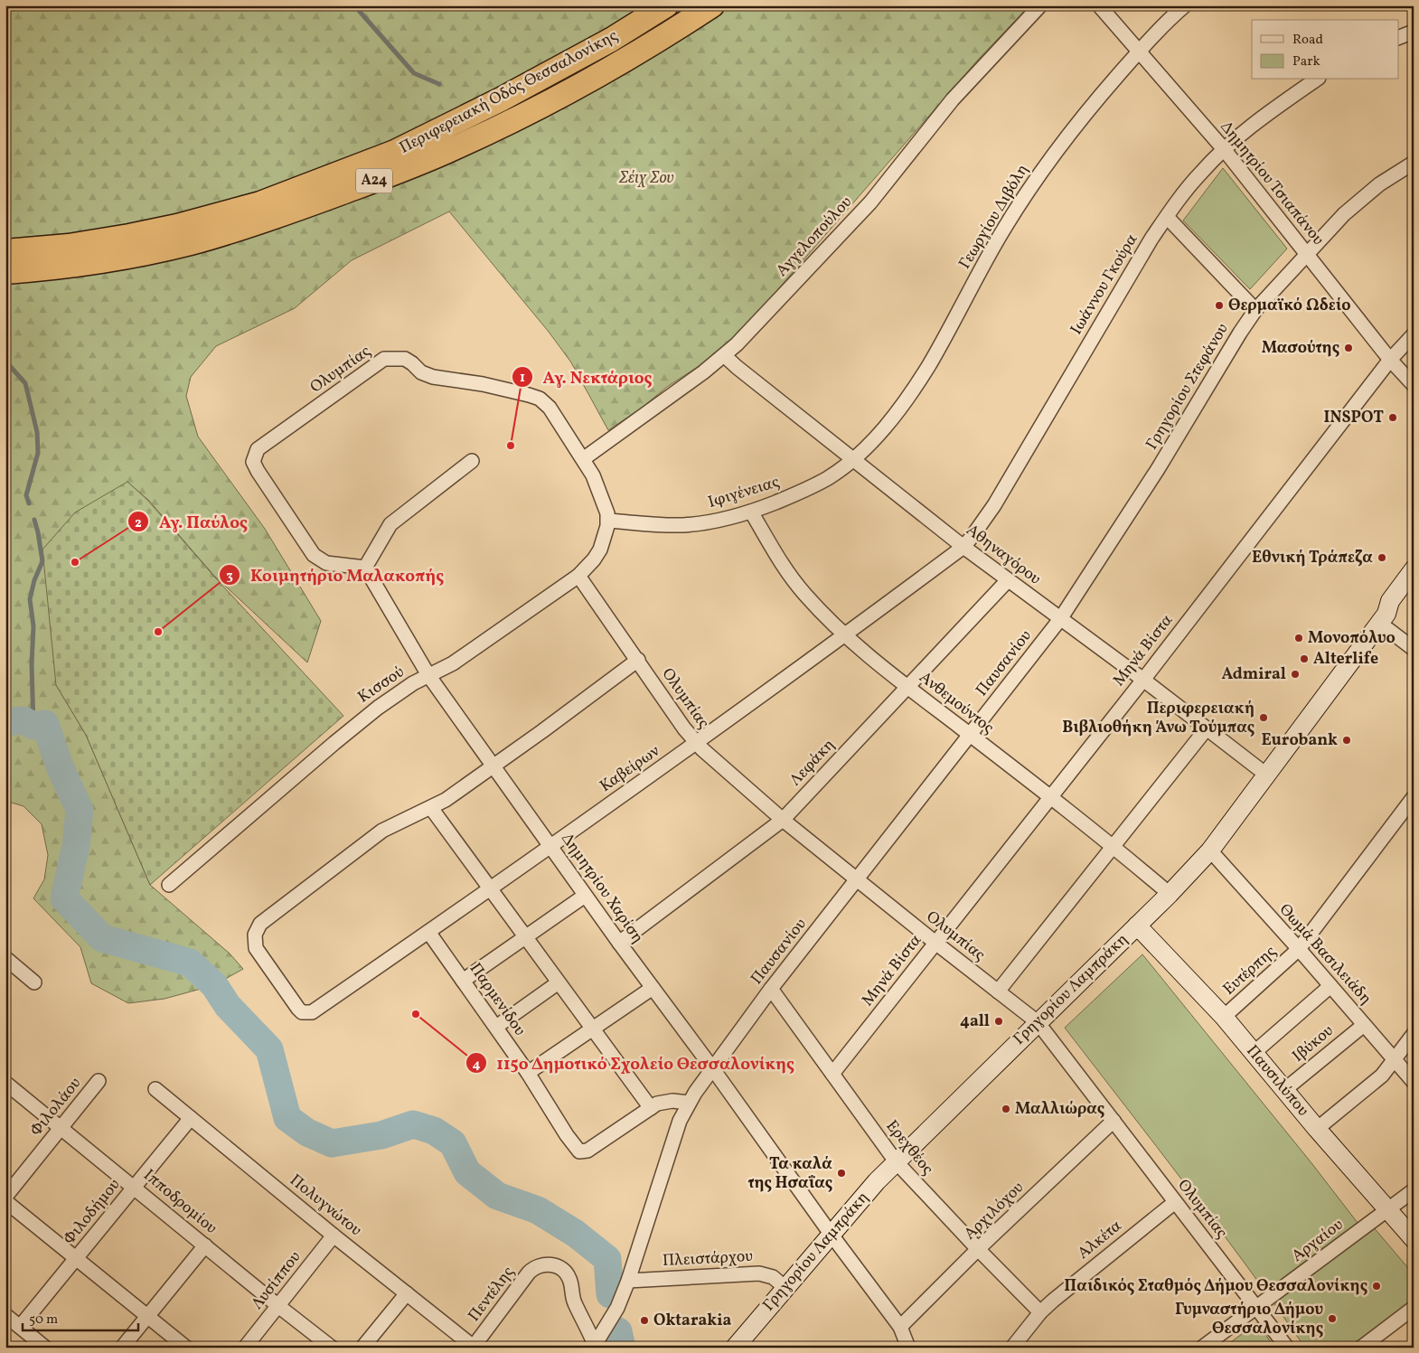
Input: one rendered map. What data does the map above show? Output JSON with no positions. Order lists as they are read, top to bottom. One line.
{"streets":{"highway":["Περιφερειακή Οδός Θεσσαλονίκης","Α24"],"main road":["Γρηγορίου Λαμπράκη","Παυσιλύπου"],"street":["Δημητρίου Τσιαπάνου","Γεωργίου Διβόλη","Αγγελοπούλου","Ιωάννου Γκούρα","Ολυμπίας","Γρηγορίου Στεφάνου","Ιφιγένειας","Αθηναγόρου","Μηνά Βίστα","Παυσανίου","Κισσού","Ανθεμούντος","Λεφάκη","Καβείρων","Δημητρίου Χαρίση","Θωμά Βασιλειάδη","Ευτέρπης","Παρμενίδου","Ιβύκου","Φιλολάου","Ερεχθέος","Ιπποδρομίου","Πολυγνώτου","Αρχιλόχου","Φιλοδήμου","Αλκέτα","Αργαίου","Πλειστάρχου","Λυσίππου","Πεντέλης"]},"crossings":[["Δημητρίου Τσιαπάνου","Γεωργίου Διβόλη"],["Δημητρίου Τσιαπάνου","Ιωάννου Γκούρα"],["Δημητρίου Τσιαπάνου","Γρηγορίου Στεφάνου"],["Δημητρίου Τσιαπάνου","Μηνά Βίστα"],["Γεωργίου Διβόλη","Ιφιγένειας"],["Γεωργίου Διβόλη","Αθηναγόρου"],["Αγγελοπούλου","Ολυμπίας"],["Αγγελοπούλου","Αθηναγόρου"],["Ιωάννου Γκούρα","Αθηναγόρου"],["Ιωάννου Γκούρα","Καβείρων"],["Ολυμπίας","Ιφιγένειας"],["Ολυμπίας","Μηνά Βίστα"],["Ολυμπίας","Παυσανίου"],["Ολυμπίας","Κισσού"],["Ολυμπίας","Λεφάκη"],["Ολυμπίας","Καβείρων"],["Ολυμπίας","Δημητρίου Χαρίση"],["Ολυμπίας","Γρηγορίου Λαμπράκη"],["Ολυμπίας","Αρχιλόχου"],["Ολυμπίας","Αλκέτα"],["Ολυμπίας","Αργαίου"],["Γρηγορίου Στεφάνου","Αθηναγόρου"],["Γρηγορίου Στεφάνου","Παυσανίου"],["Ιφιγένειας","Αθηναγόρου"],["Ιφιγένειας","Κισσού"],["Ιφιγένειας","Ανθεμούντος"],["Αθηναγόρου","Μηνά Βίστα"],["Αθηναγόρου","Παυσανίου"],["Αθηναγόρου","Λεφάκη"],["Αθηναγόρου","Καβείρων"],["Αθηναγόρου","Γρηγορίου Λαμπράκη"],["Μηνά Βίστα","Ανθεμούντος"],["Μηνά Βίστα","Ερεχθέος"],["Παυσανίου","Ανθεμούντος"],["Παυσανίου","Δημητρίου Χαρίση"],["Παυσανίου","Ερεχθέος"],["Παυσανίου","Πλειστάρχου"],["Παυσανίου","Πεντέλης"],["Κισσού","Δημητρίου Χαρίση"],["Ανθεμούντος","Λεφάκη"],["Ανθεμούντος","Καβείρων"],["Ανθεμούντος","Γρηγορίου Λαμπράκη"],["Λεφάκη","Δημητρίου Χαρίση"],["Καβείρων","Δημητρίου Χαρίση"],["Καβείρων","Παρμενίδου"],["Δημητρίου Χαρίση","Γρηγορίου Λαμπράκη"],["Δημητρίου Χαρίση","Αρχιλόχου"],["Θωμά Βασιλειάδη","Ευτέρπης"],["Θωμά Βασιλειάδη","Γρηγορίου Λαμπράκη"],["Θωμά Βασιλειάδη","Ιβύκου"],["Ευτέρπης","Παυσιλύπου"],["Γρηγορίου Λαμπράκη","Παυσιλύπου"],["Γρηγορίου Λαμπράκη","Ερεχθέος"],["Γρηγορίου Λαμπράκη","Πλειστάρχου"],["Ιβύκου","Παυσιλύπου"],["Παυσιλύπου","Αργαίου"],["Φιλολάου","Ιπποδρομίου"],["Ερεχθέος","Αρχιλόχου"],["Ερεχθέος","Αλκέτα"],["Ιπποδρομίου","Φιλοδήμου"],["Ιπποδρομίου","Λυσίππου"],["Πολυγνώτου","Φιλοδήμου"],["Πολυγνώτου","Λυσίππου"],["Πολυγνώτου","Πεντέλης"]],"parks":["Σέιχ Σου"],"places":["Θερμαϊκό Ωδείο","Μασούτης","INSPOT","Αγ. Νεκτάριος","Εθνική Τράπεζα","Αγ. Παύλος","Κοιμητήριο Μαλακοπής","Μονοπόλυο","Alterlife","Admiral","Περιφερειακή Βιβλιοθήκη Άνω Τούμπας","Eurobank","115o Δημοτικό Σχολείο Θεσσαλονίκης","4all","Μαλλιώρας","Τα καλά της Ησαΐας","Παιδικός Σταθμός Δήμου Θεσσαλονίκης","Γυμναστήριο Δήμου Θεσσαλονίκης","Oktarakia"],"legend":["Road","Park"],"scale_bar":"50 m"}
